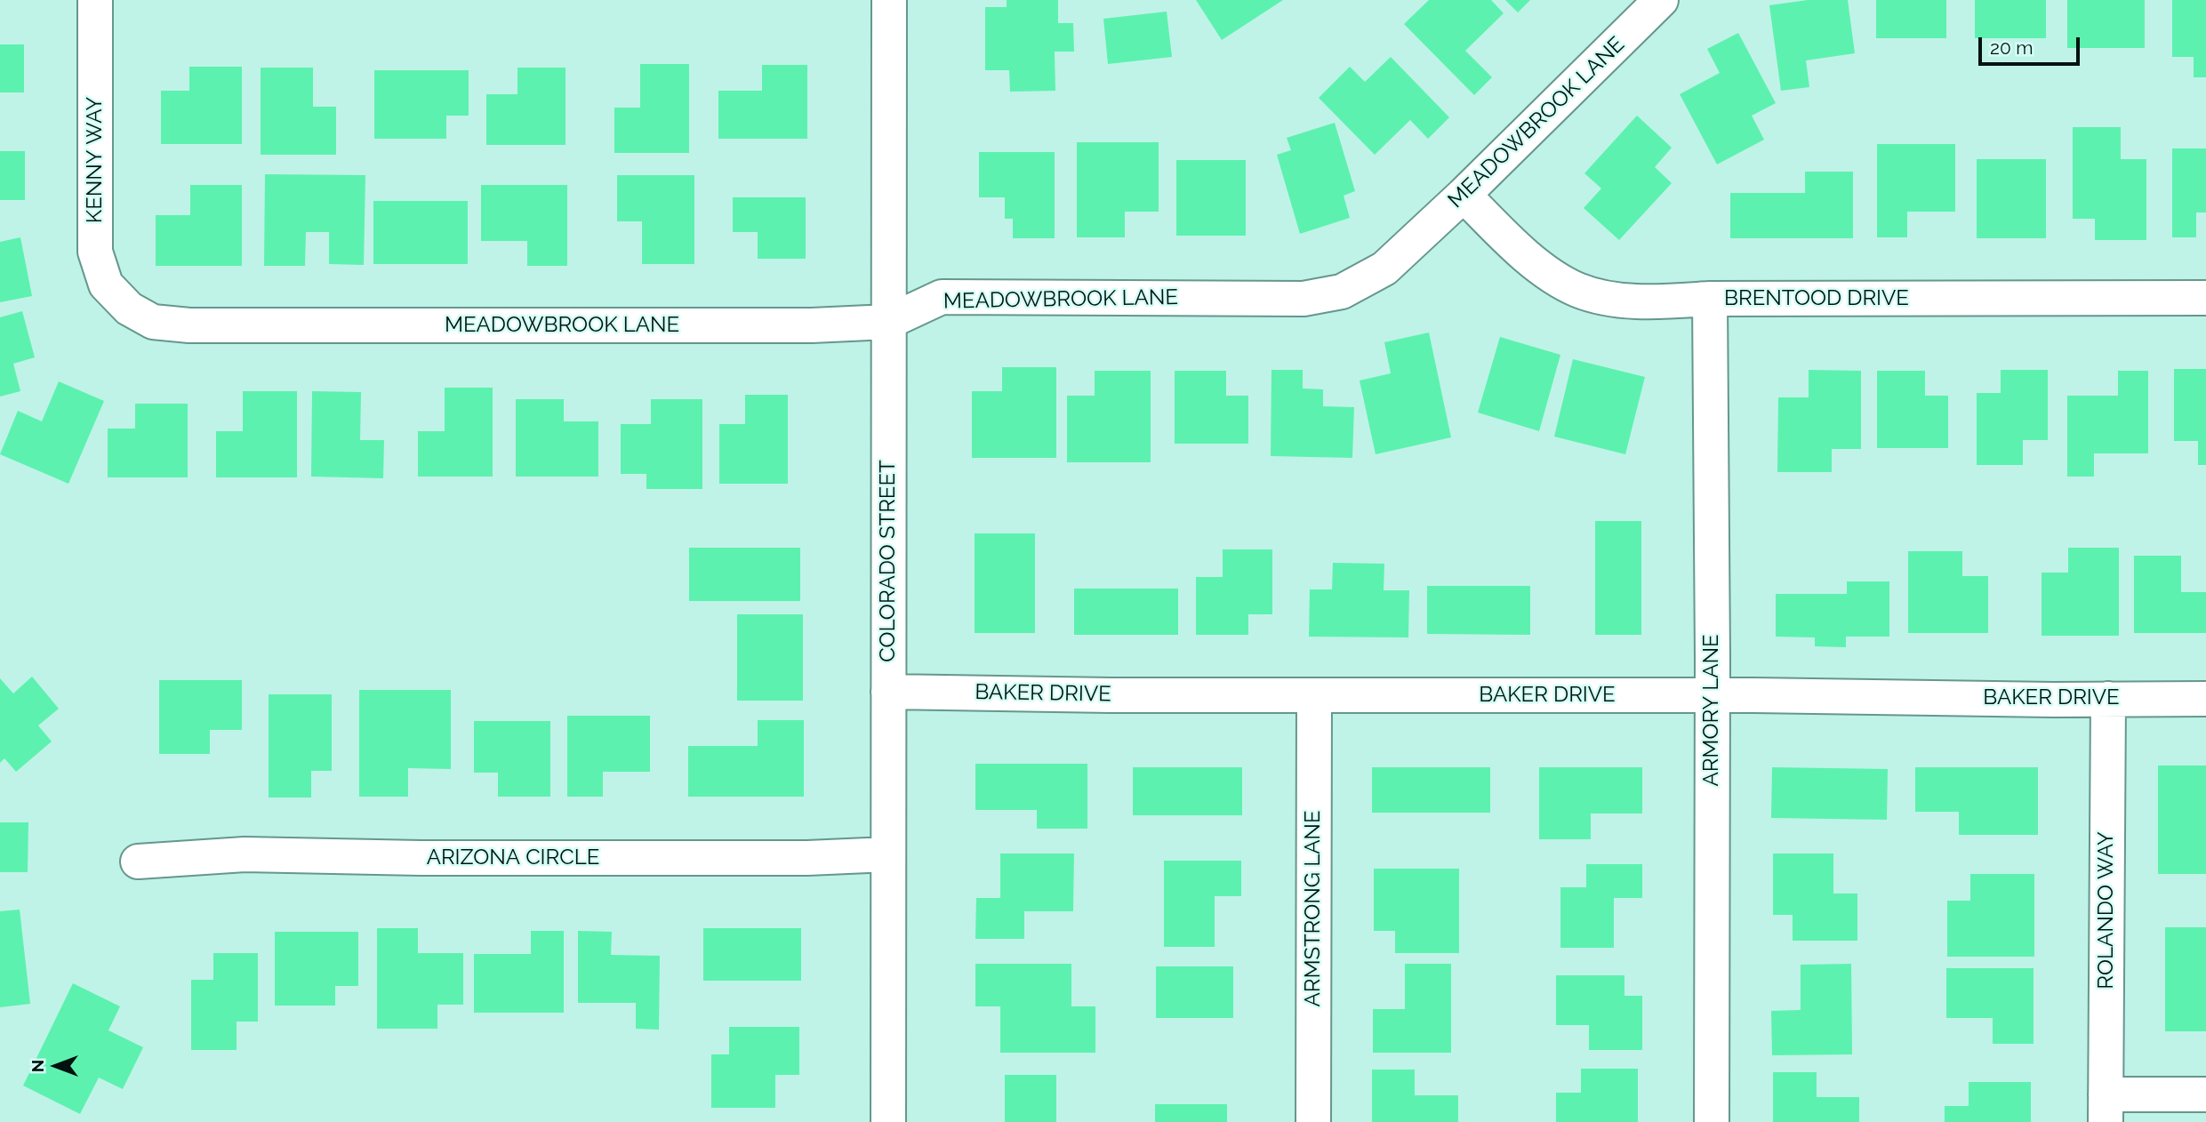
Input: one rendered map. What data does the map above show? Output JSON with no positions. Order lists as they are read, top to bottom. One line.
{"streets":{"street":["MEADOWBROOK LANE","KENNY WAY","BRENTOOD DRIVE","COLORADO STREET","BAKER DRIVE","ARMORY LANE","ARIZONA CIRCLE","ARMSTRONG LANE","ROLANDO WAY"]},"crossings":[["MEADOWBROOK LANE","KENNY WAY"],["MEADOWBROOK LANE","BRENTOOD DRIVE"],["MEADOWBROOK LANE","COLORADO STREET"],["BRENTOOD DRIVE","ARMORY LANE"],["COLORADO STREET","BAKER DRIVE"],["COLORADO STREET","ARIZONA CIRCLE"],["BAKER DRIVE","ARMORY LANE"],["BAKER DRIVE","ARMSTRONG LANE"],["BAKER DRIVE","ROLANDO WAY"]],"scale_bar":"20 m","north":"left"}
